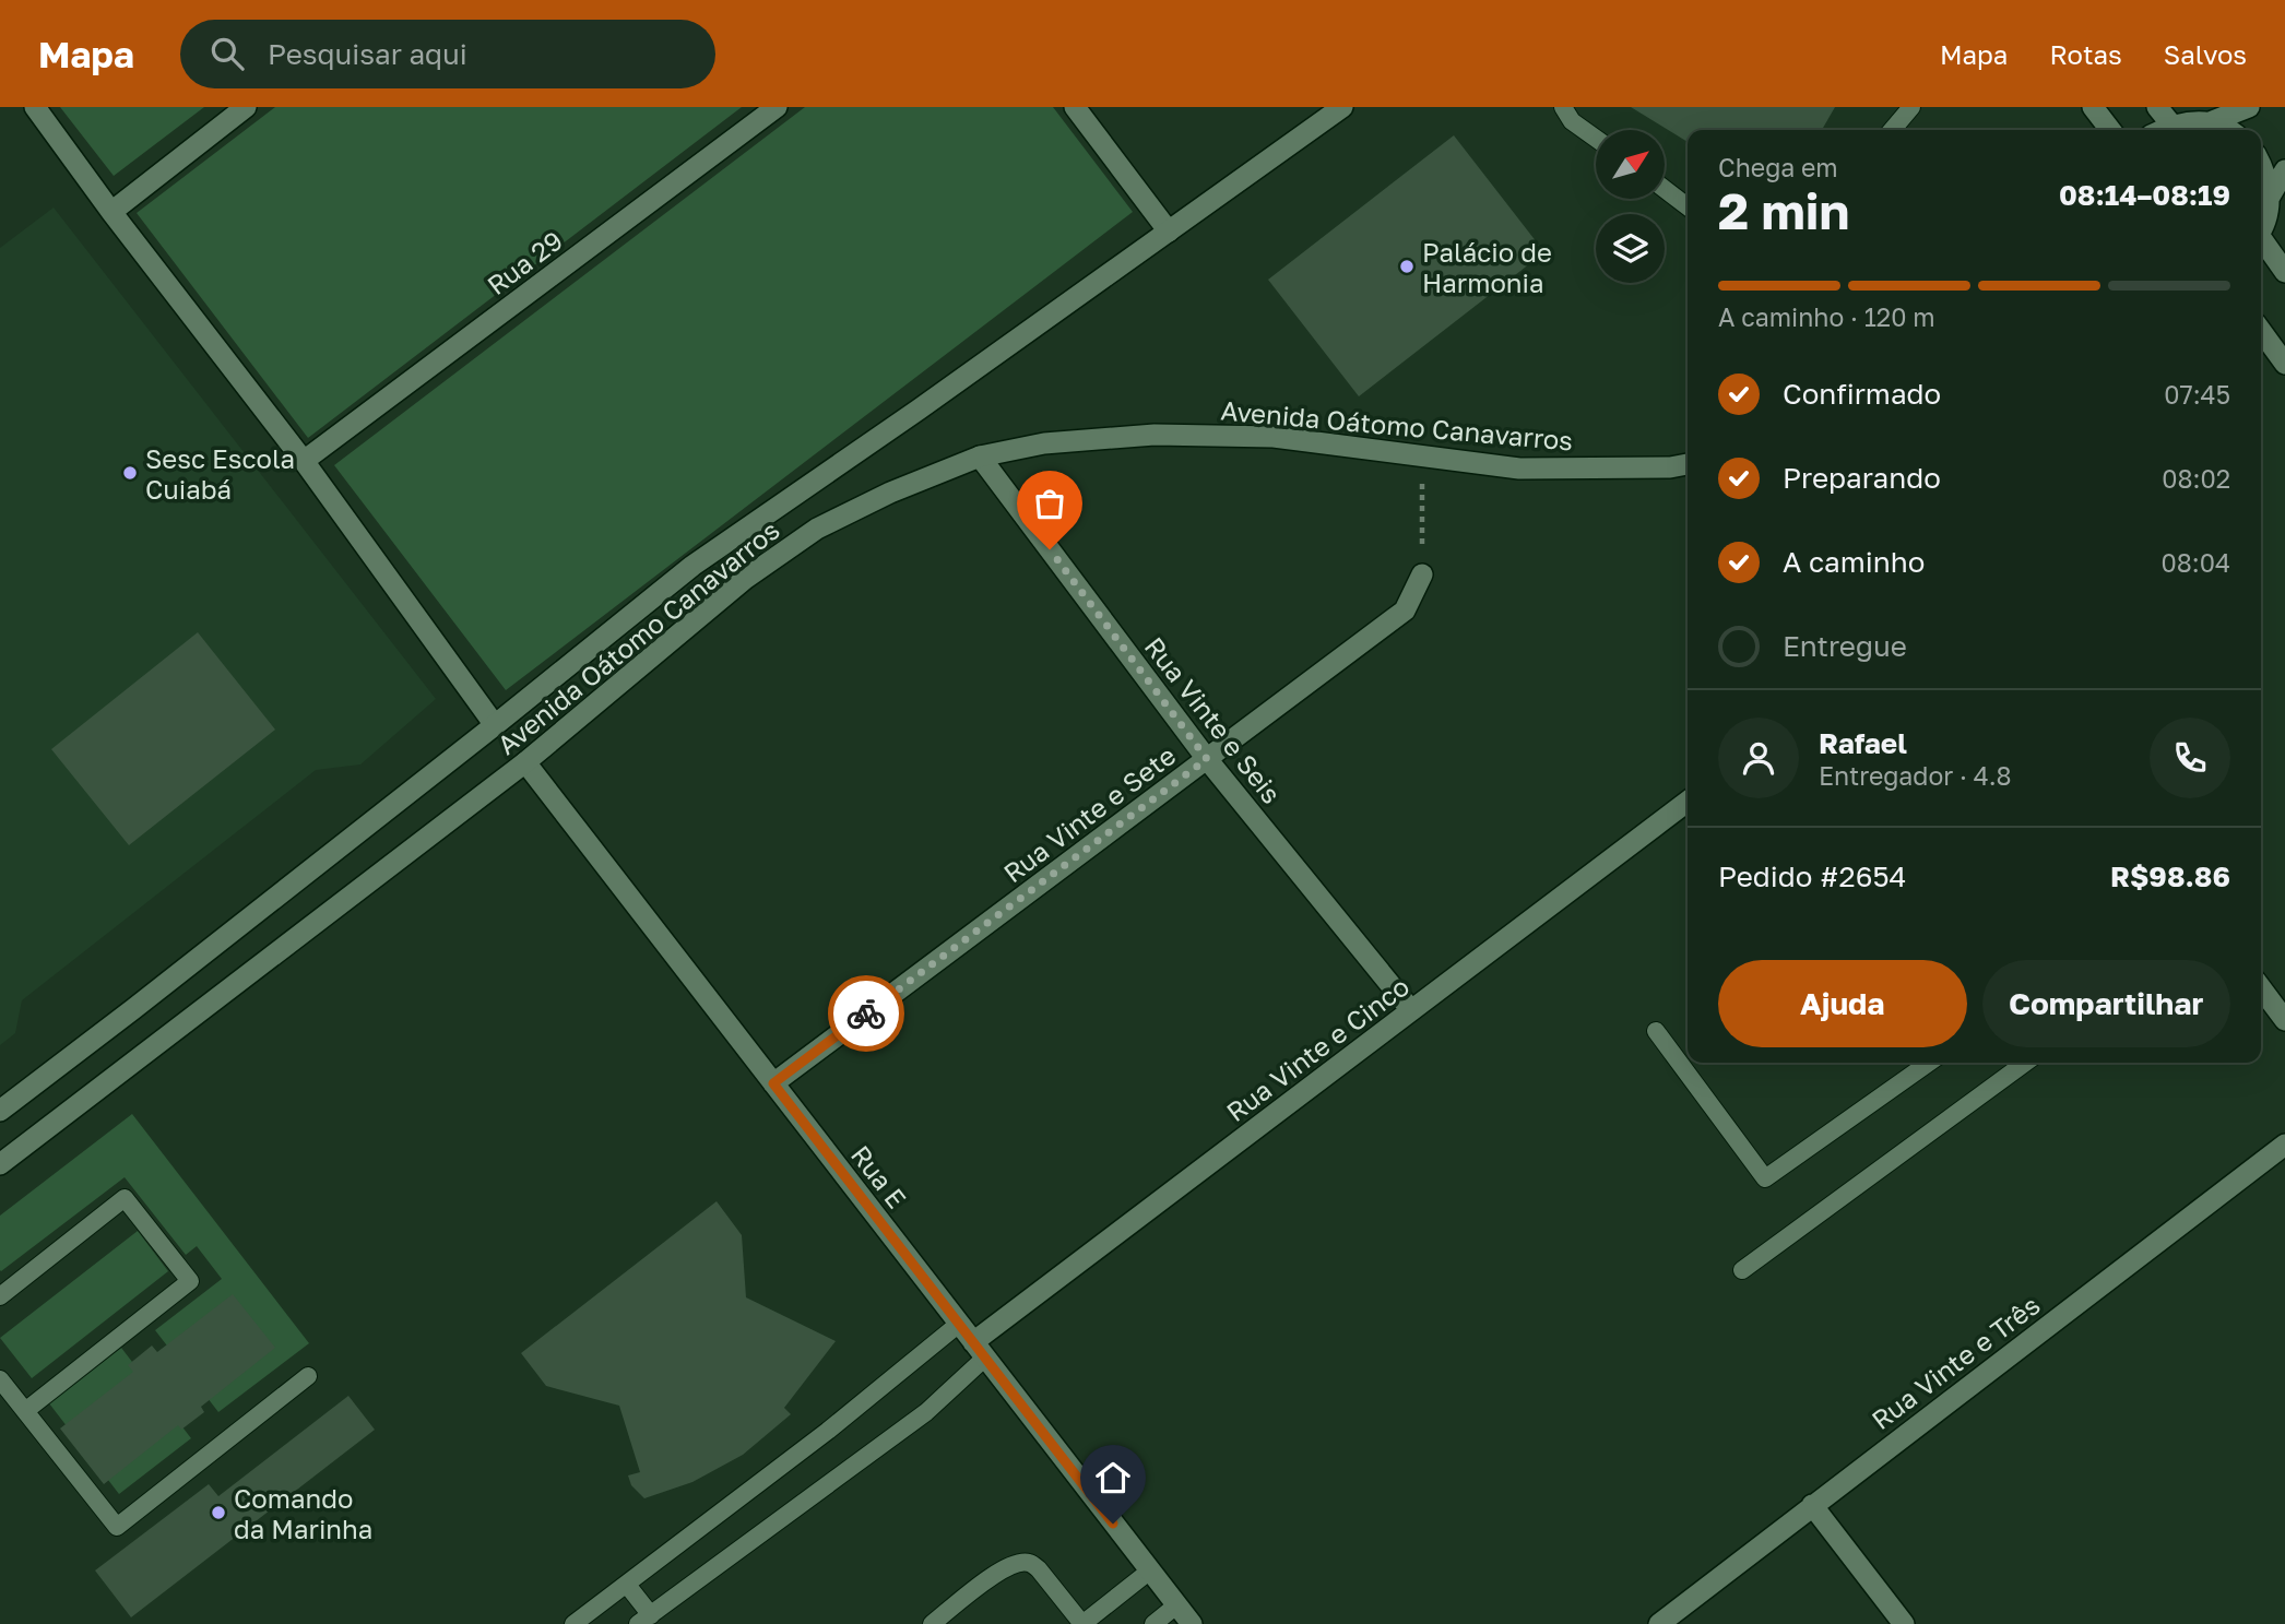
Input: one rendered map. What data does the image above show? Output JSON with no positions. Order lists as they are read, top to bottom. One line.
{"streets":{"street":["Rua 29","Avenida Oátomo Canavarros","Rua Vinte e Seis","Rua Vinte e Sete","Rua Vinte e Cinco","Rua E","Rua Vinte e Três"]},"crossings":[["Avenida Oátomo Canavarros","Rua Vinte e Seis"],["Avenida Oátomo Canavarros","Rua E"],["Rua Vinte e Seis","Rua Vinte e Sete"],["Rua Vinte e Seis","Rua Vinte e Cinco"],["Rua Vinte e Sete","Rua E"],["Rua Vinte e Cinco","Rua E"]],"places":["Palácio de Harmonia","Sesc Escola Cuiabá","Comando da Marinha"],"north":"top right","page":{"header":"Mapa","search":"Pesquisar aqui","nav":["Mapa","Rotas","Salvos"],"heading":["2 min","Chega em","08:14–08:19"],"panel":["Rafael","Entregador · 4.8","Pedido #2654","R$98.86"],"bar":"A caminho · 120 m","list":[["Confirmado","07:45"],["Preparando","08:02"],["A caminho","08:04"],"Entregue"],"buttons":["Ajuda","Compartilhar"]}}
